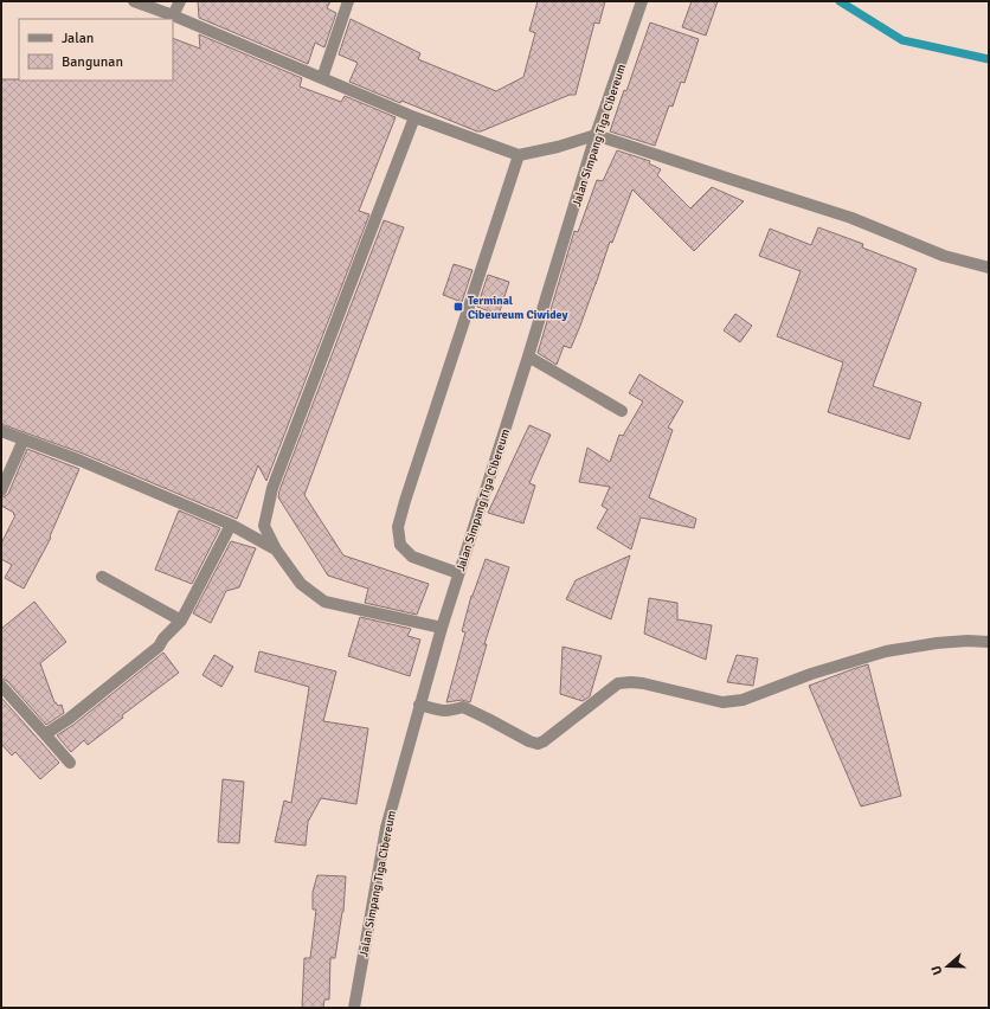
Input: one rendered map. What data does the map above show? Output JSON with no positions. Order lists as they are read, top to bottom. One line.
{"streets":{"street":["Jalan Simpang Tiga Cibereum"]},"places":{"transit":["Terminal Cibeureum Ciwidey"]},"legend":["Jalan","Bangunan"],"north":"left"}
